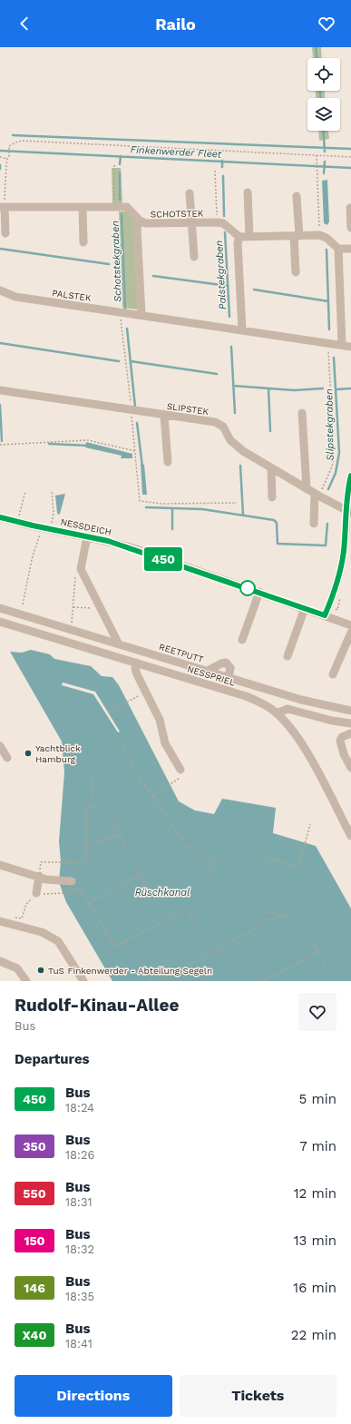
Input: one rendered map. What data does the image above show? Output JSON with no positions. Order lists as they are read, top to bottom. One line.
{"streets":{"street":["SCHOTSTEK","PALSTEK","SLIPSTEK","NESSDEICH","REETPUTT","NESSPRIEL"]},"water":["Finkenwerder Fleet","Schotstekgraben","Palstekgraben","Slipstekgraben","Rüschkanal"],"places":["Yachtblick Hamburg","TuS Finkenwerder - Abteilung Segeln"],"lines":["bus line 450"],"page":{"header":"Railo","on_map":"450","heading":[["Rudolf-Kinau-Allee","Bus"],"Departures"],"list":[{"mark":"450","name":"Bus","note":"18:24","value":"5 min"},{"mark":"350","name":"Bus","note":"18:26","value":"7 min"},{"mark":"550","name":"Bus","note":"18:31","value":"12 min"},{"mark":"150","name":"Bus","note":"18:32","value":"13 min"},{"mark":"146","name":"Bus","note":"18:35","value":"16 min"},{"mark":"X40","name":"Bus","note":"18:41","value":"22 min"}],"buttons":["Directions","Tickets"]}}
